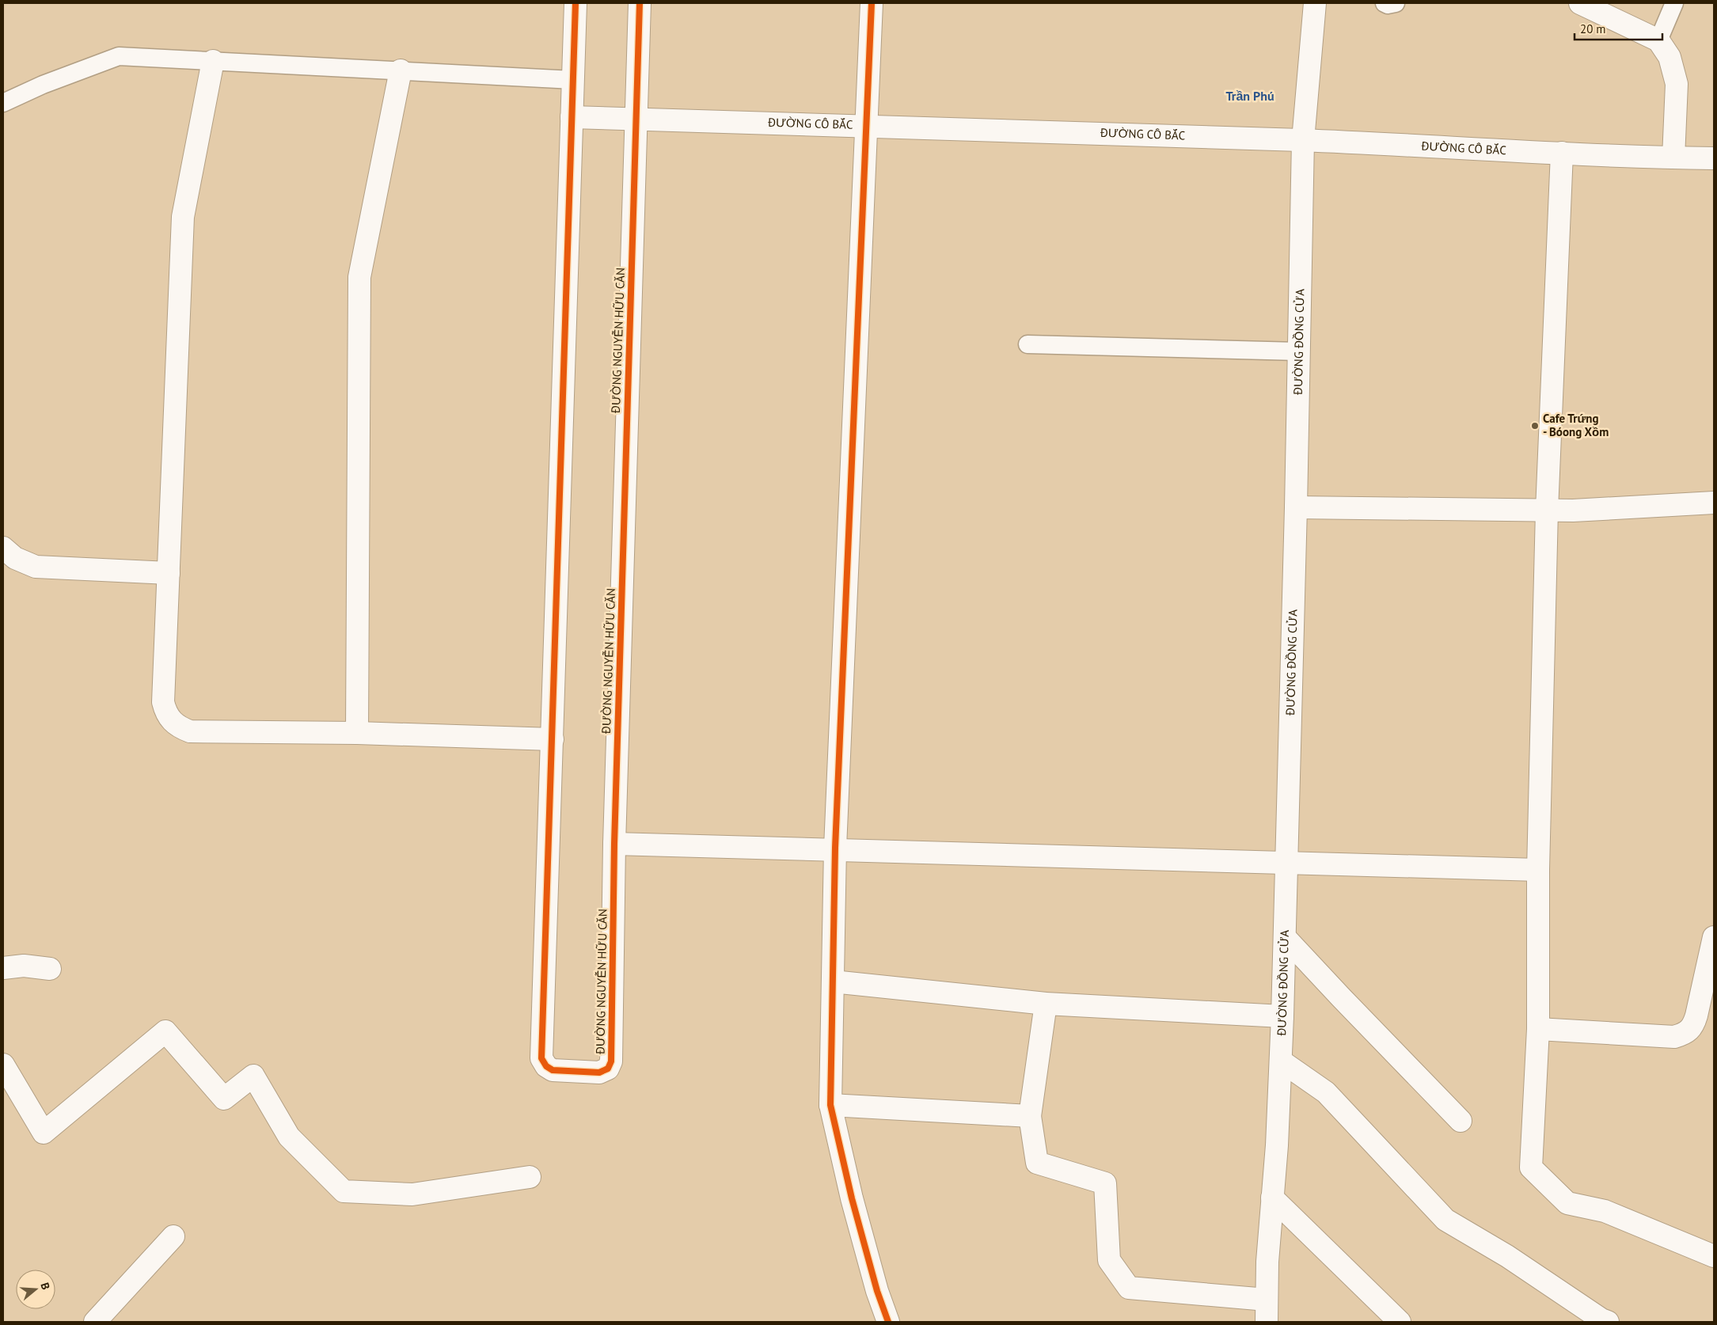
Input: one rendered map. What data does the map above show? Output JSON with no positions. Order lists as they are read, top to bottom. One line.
{"streets":{"street":["ĐƯỜNG CÔ BẮC","ĐƯỜNG NGUYỄN HỮU CĂN","ĐƯỜNG ĐỒNG CỬA"]},"crossings":[["ĐƯỜNG CÔ BẮC","ĐƯỜNG NGUYỄN HỮU CĂN"],["ĐƯỜNG CÔ BẮC","ĐƯỜNG ĐỒNG CỬA"]],"districts":["Trần Phú"],"places":["Cafe Trứng - Bóong Xồm"],"scale_bar":"20 m","north":"right"}
